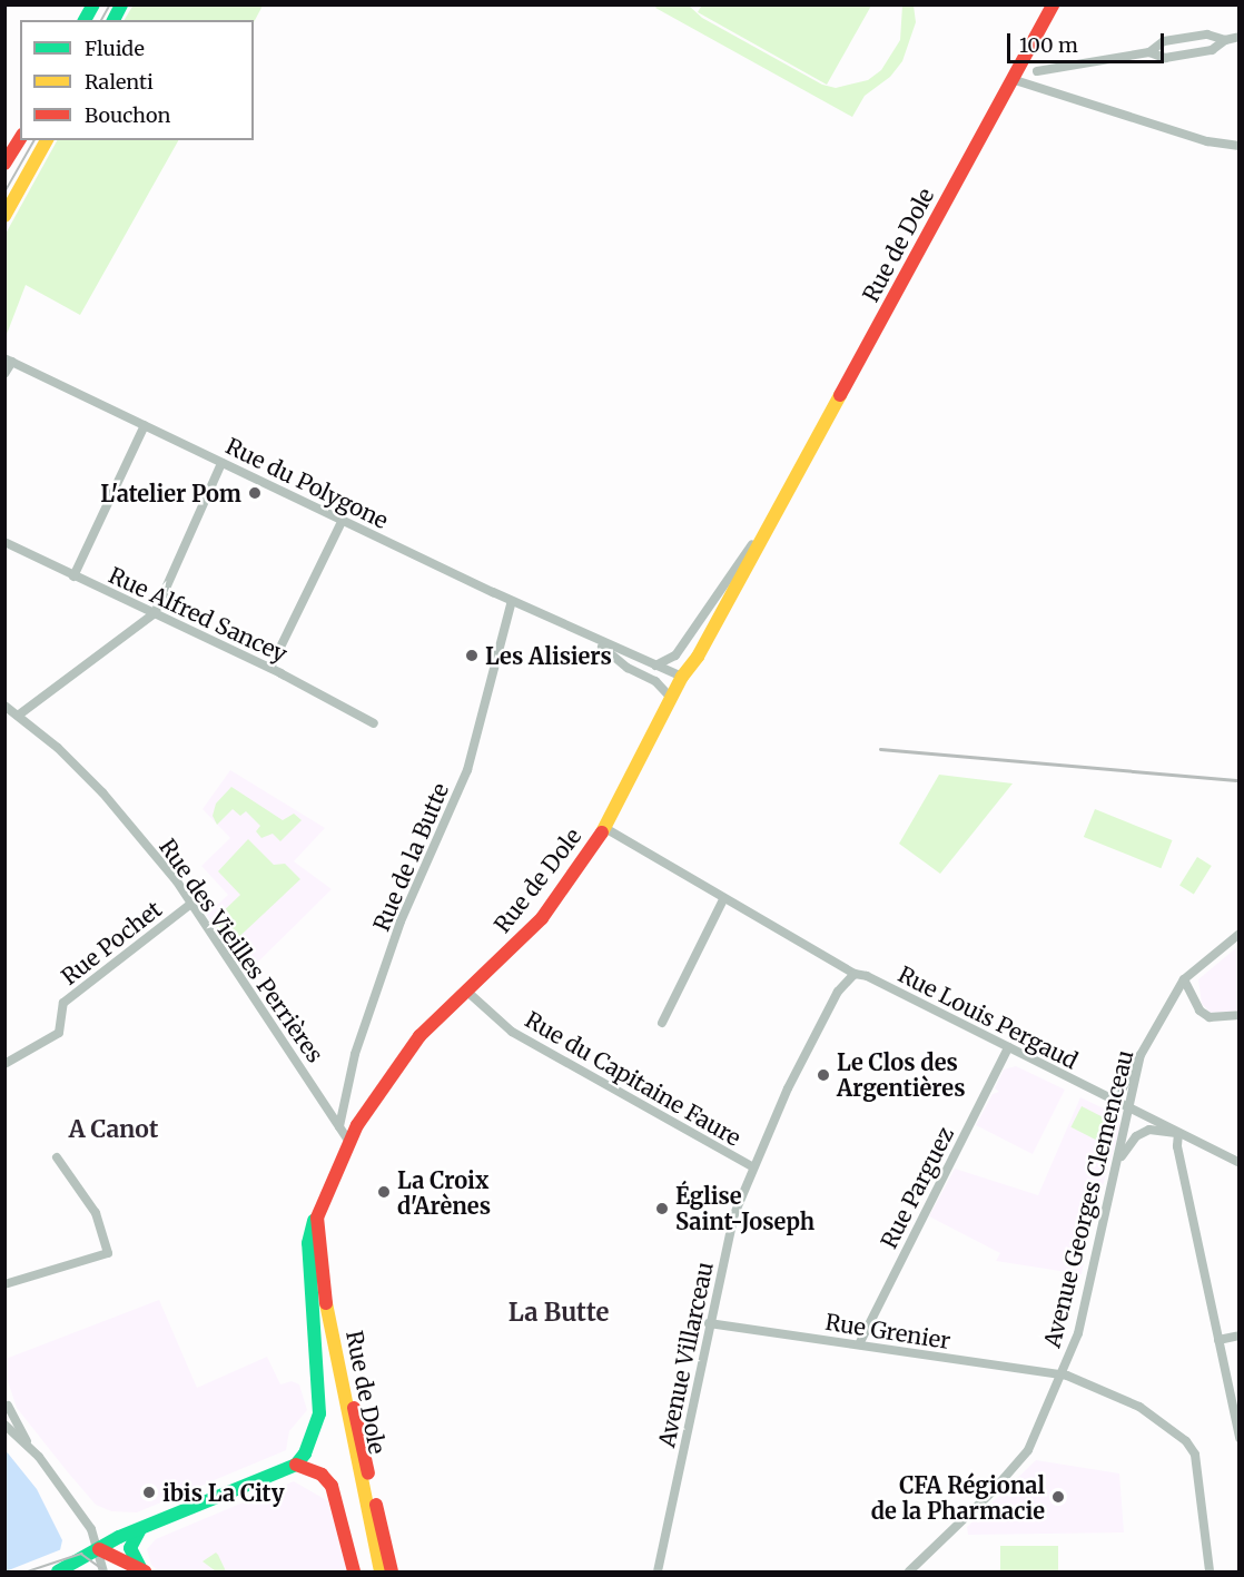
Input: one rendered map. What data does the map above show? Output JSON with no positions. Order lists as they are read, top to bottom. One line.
{"streets":{"main road":["Rue de Dole"],"street":["Rue du Polygone","Rue Alfred Sancey","Rue de la Butte","Rue Pochet","Rue des Vieilles Perrières","Rue Louis Pergaud","Rue du Capitaine Faure","Rue Parguez","Avenue Georges Clemenceau","Rue Grenier","Avenue Villarceau"]},"crossings":[["Rue de Dole","Rue du Polygone"],["Rue de Dole","Rue des Vieilles Perrières"],["Rue de Dole","Rue Louis Pergaud"],["Rue de Dole","Rue du Capitaine Faure"],["Rue du Polygone","Rue de la Butte"],["Rue de la Butte","Rue des Vieilles Perrières"],["Rue Pochet","Rue des Vieilles Perrières"],["Rue Louis Pergaud","Rue Parguez"],["Rue Louis Pergaud","Avenue Georges Clemenceau"],["Rue Louis Pergaud","Avenue Villarceau"],["Rue du Capitaine Faure","Avenue Villarceau"],["Rue Parguez","Rue Grenier"],["Avenue Georges Clemenceau","Rue Grenier"],["Rue Grenier","Avenue Villarceau"]],"districts":["A Canot","La Butte"],"places":["L'atelier Pom","Les Alisiers","Le Clos des Argentières","La Croix d'Arènes","Église Saint-Joseph","ibis La City","CFA Régional de la Pharmacie"],"legend":["Fluide","Ralenti","Bouchon"],"scale_bar":"100 m"}
